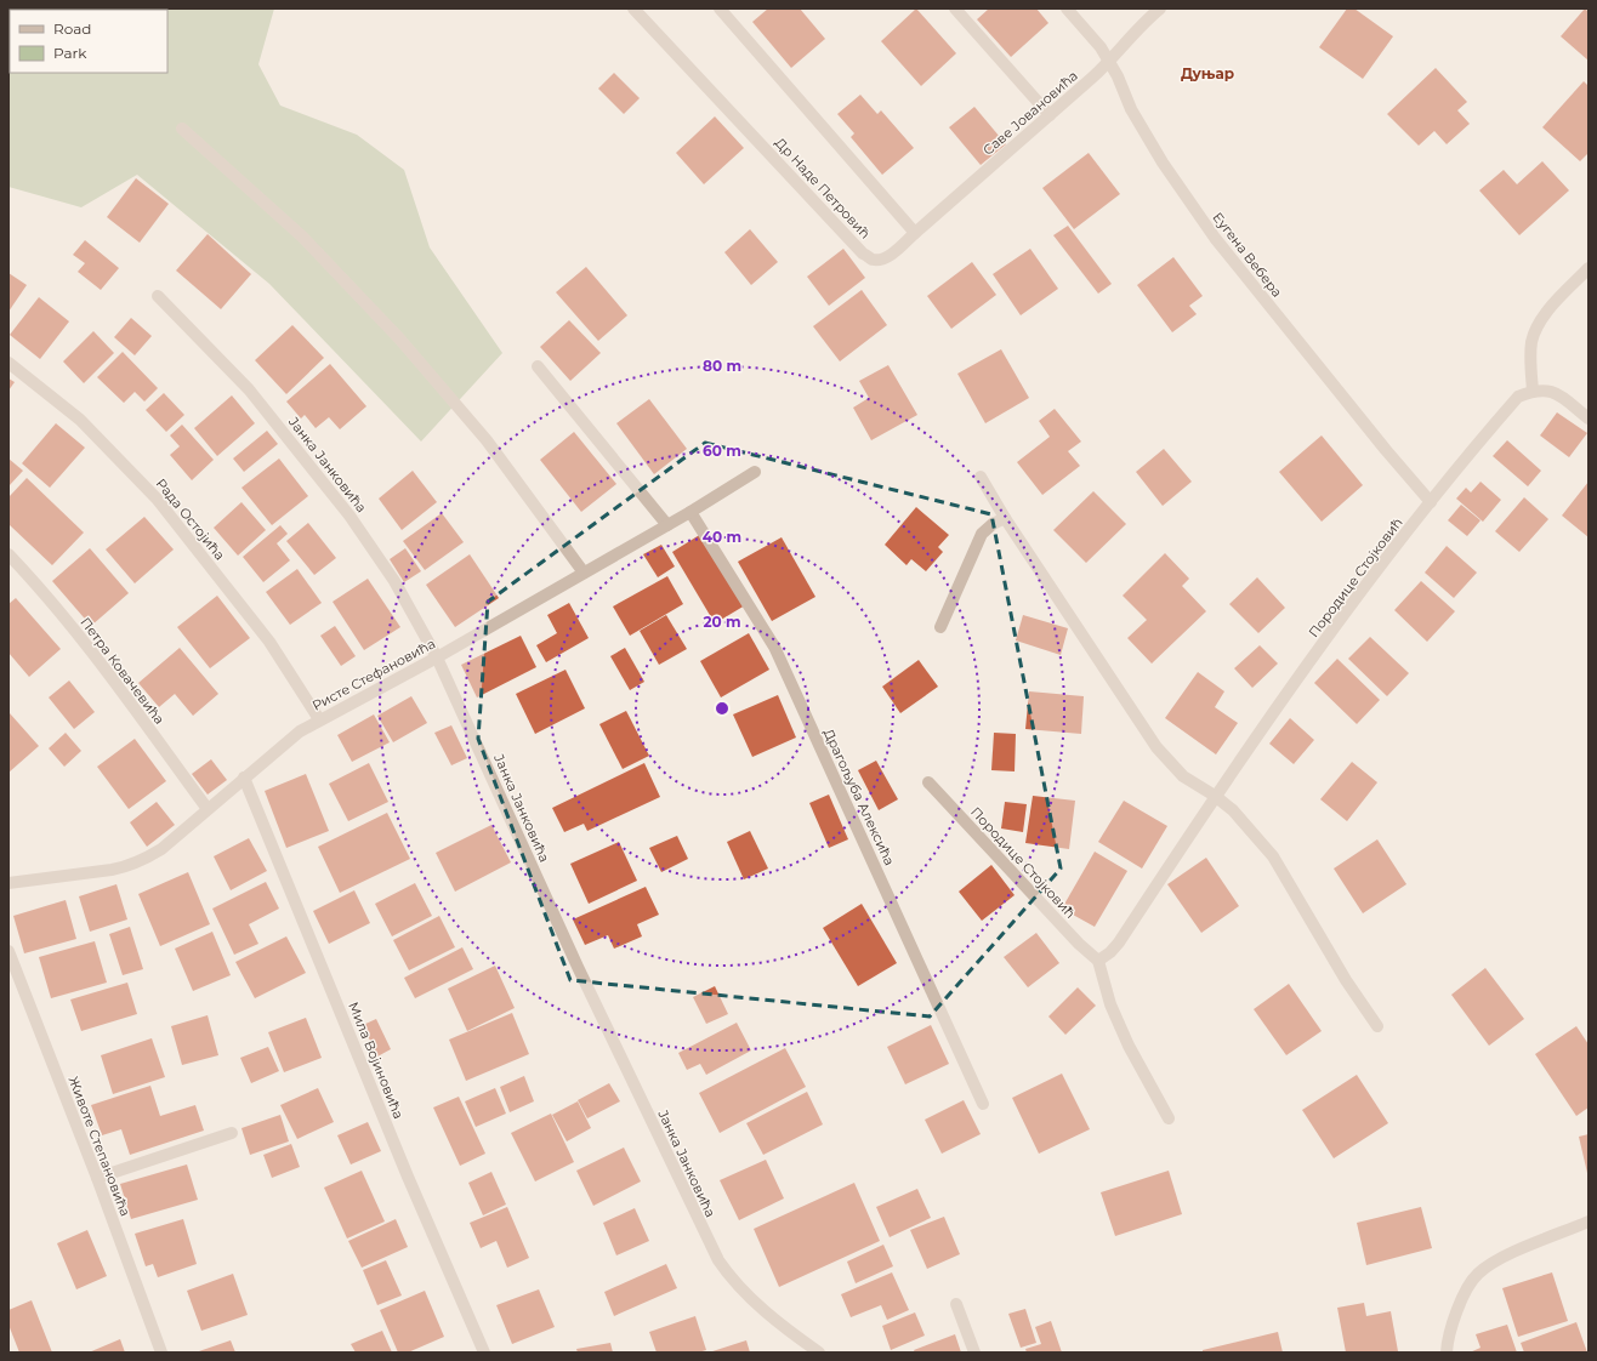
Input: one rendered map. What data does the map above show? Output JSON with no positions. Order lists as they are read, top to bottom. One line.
{"streets":{"street":["Саве Јовановића","Др Наде Петровић","Еугена Вебера","Јанка Јанковића","Рада Остојића","Породице Стојковић","Петра Ковачевића","Ристе Стефановића","Драгољуба Алексића","Мила Војиновића","Животе Степановића"]},"crossings":[["Саве Јовановића","Др Наде Петровић"],["Саве Јовановића","Еугена Вебера"],["Еугена Вебера","Породице Стојковић"],["Јанка Јанковића","Ристе Стефановића"],["Рада Остојића","Ристе Стефановића"],["Петра Ковачевића","Ристе Стефановића"],["Ристе Стефановића","Драгољуба Алексића"],["Ристе Стефановића","Мила Војиновића"]],"districts":["Дуњар"],"legend":["Road","Park"],"rings":["80 m","60 m","40 m","20 m"]}
